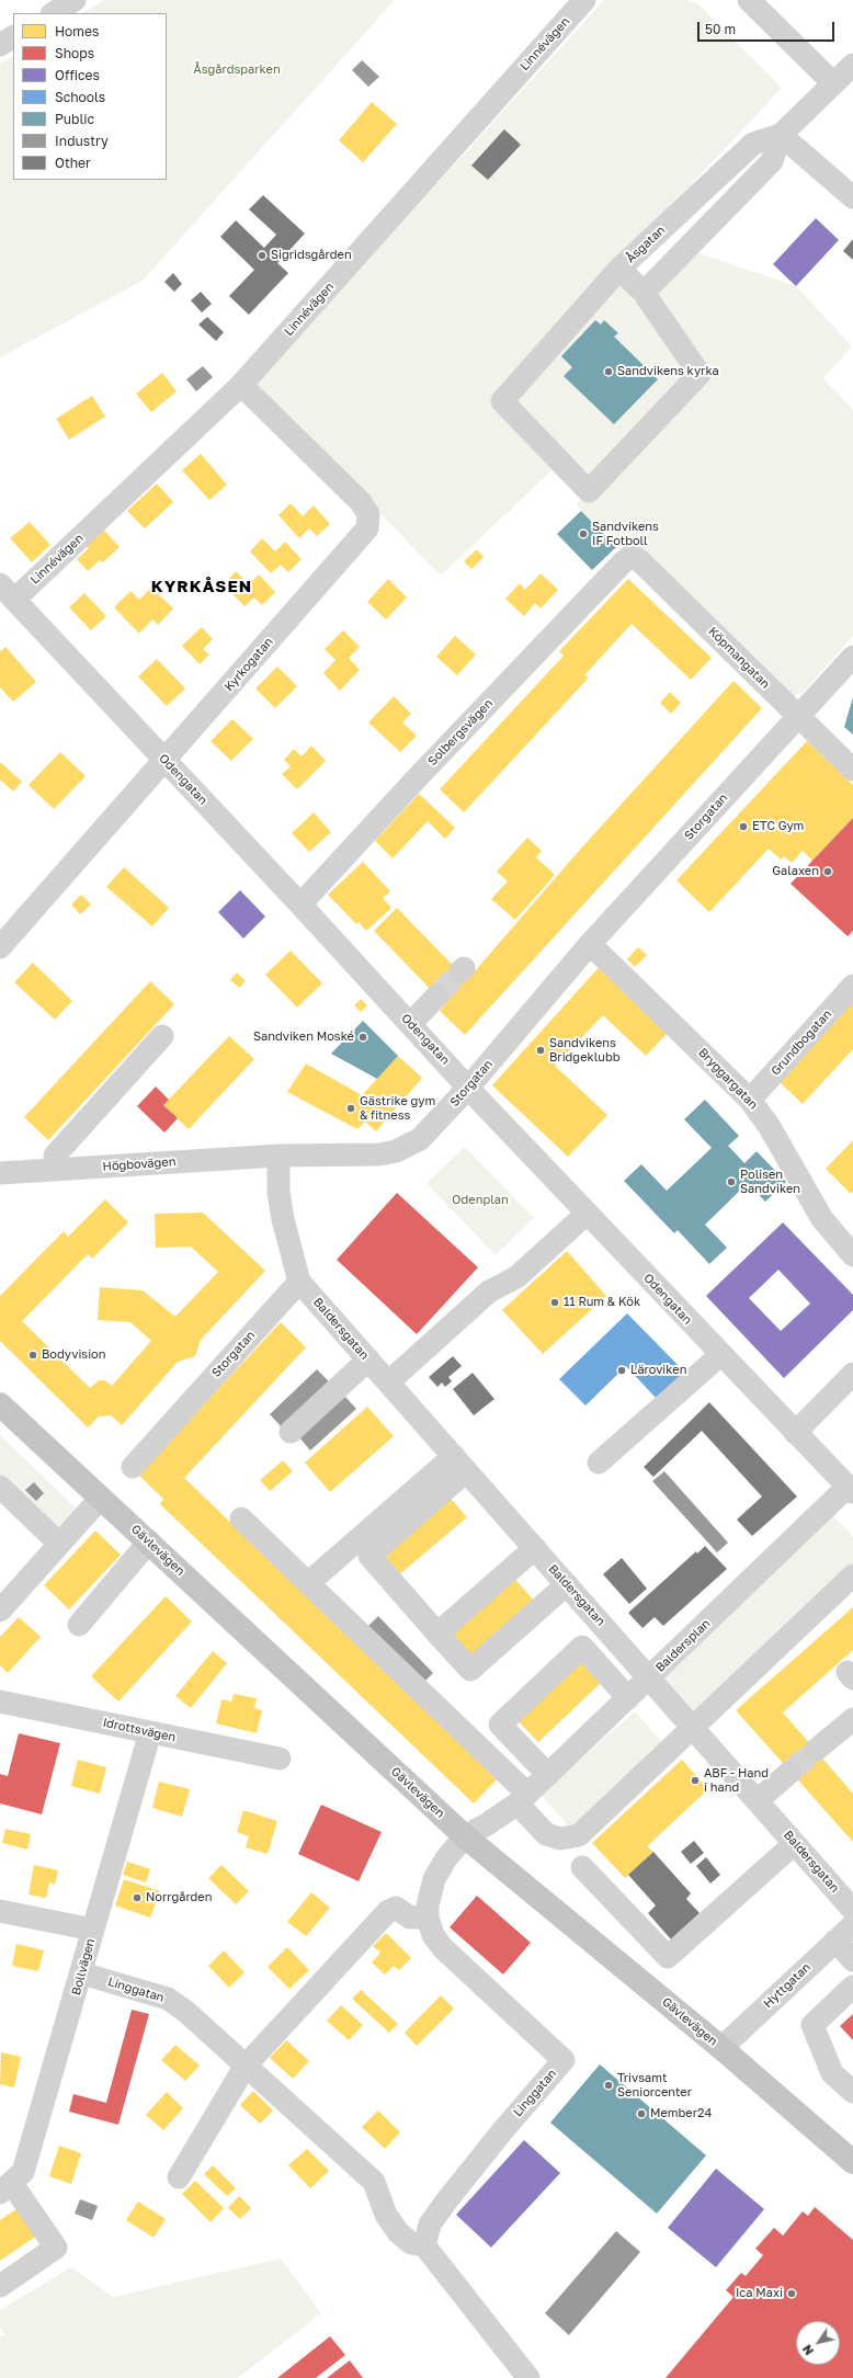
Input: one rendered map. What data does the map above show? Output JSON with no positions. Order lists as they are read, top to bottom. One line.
{"streets":{"main road":["Gävlevägen"],"street":["Linnévägen","Åsgatan","Köpmangatan","Kyrkogatan","Solbergsvägen","Odengatan","Storgatan","Grundbogatan","Bryggargatan","Högbovägen","Baldersgatan","Baldersplan","Idrottsvägen","Bollvägen","Hyttgatan","Linggatan"]},"crossings":[["Linnévägen","Kyrkogatan"],["Linnévägen","Odengatan"],["Köpmangatan","Solbergsvägen"],["Köpmangatan","Storgatan"],["Kyrkogatan","Odengatan"],["Solbergsvägen","Odengatan"],["Odengatan","Storgatan"],["Odengatan","Baldersplan"],["Storgatan","Bryggargatan"],["Storgatan","Högbovägen"],["Storgatan","Baldersgatan"],["Grundbogatan","Bryggargatan"],["Baldersgatan","Baldersplan"],["Gävlevägen","Baldersplan"],["Gävlevägen","Hyttgatan"],["Gävlevägen","Linggatan"],["Baldersplan","Linggatan"],["Idrottsvägen","Bollvägen"],["Bollvägen","Linggatan"]],"districts":["KYRKÅSEN"],"parks":["Åsgårdsparken","Odenplan"],"places":["Sigridsgården","Sandvikens kyrka","Sandvikens IF Fotboll","ETC Gym","Galaxen","Sandviken Moské","Sandvikens Bridgeklubb","Gästrike gym & fitness","Polisen Sandviken","11 Rum & Kök","Bodyvision","Läroviken","ABF - Hand i hand","Norrgården","Trivsamt Seniorcenter","Member24","Ica Maxi"],"legend":["Homes","Shops","Offices","Schools","Public","Industry","Other"],"scale_bar":"50 m","north":"bottom left"}
